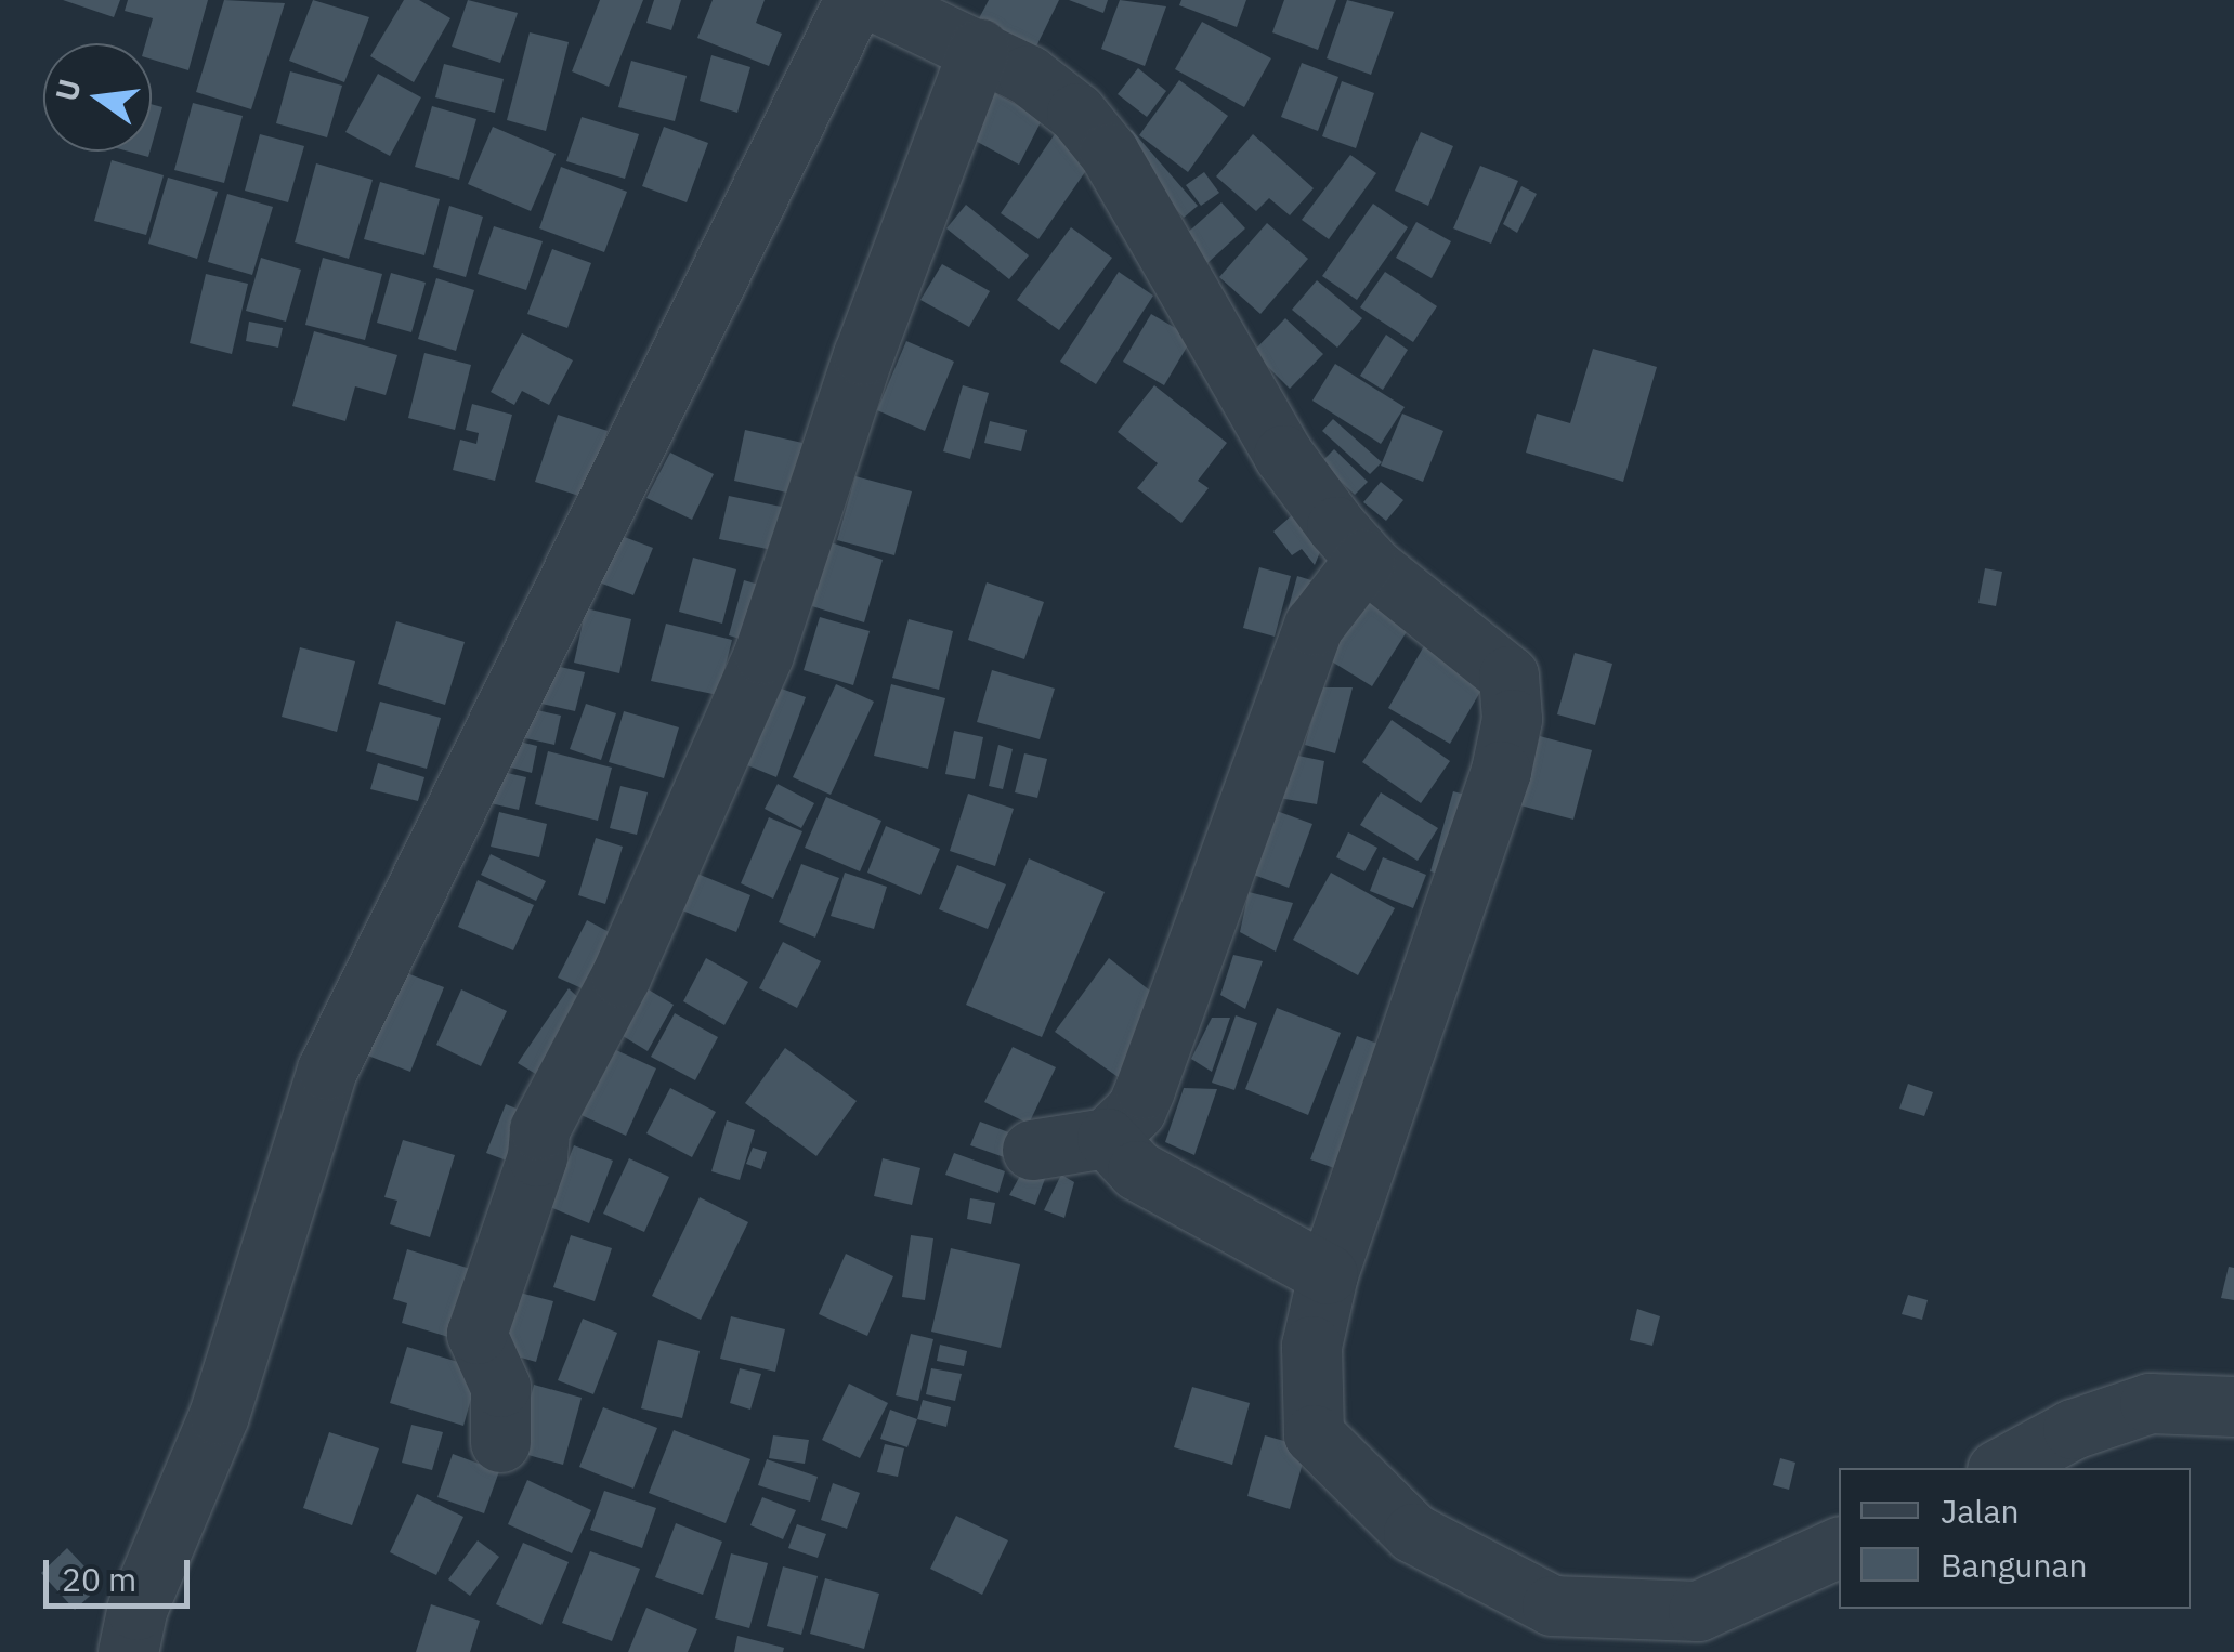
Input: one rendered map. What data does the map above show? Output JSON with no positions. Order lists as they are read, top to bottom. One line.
{"legend":["Jalan","Bangunan"],"scale_bar":"20 m","north":"left"}
